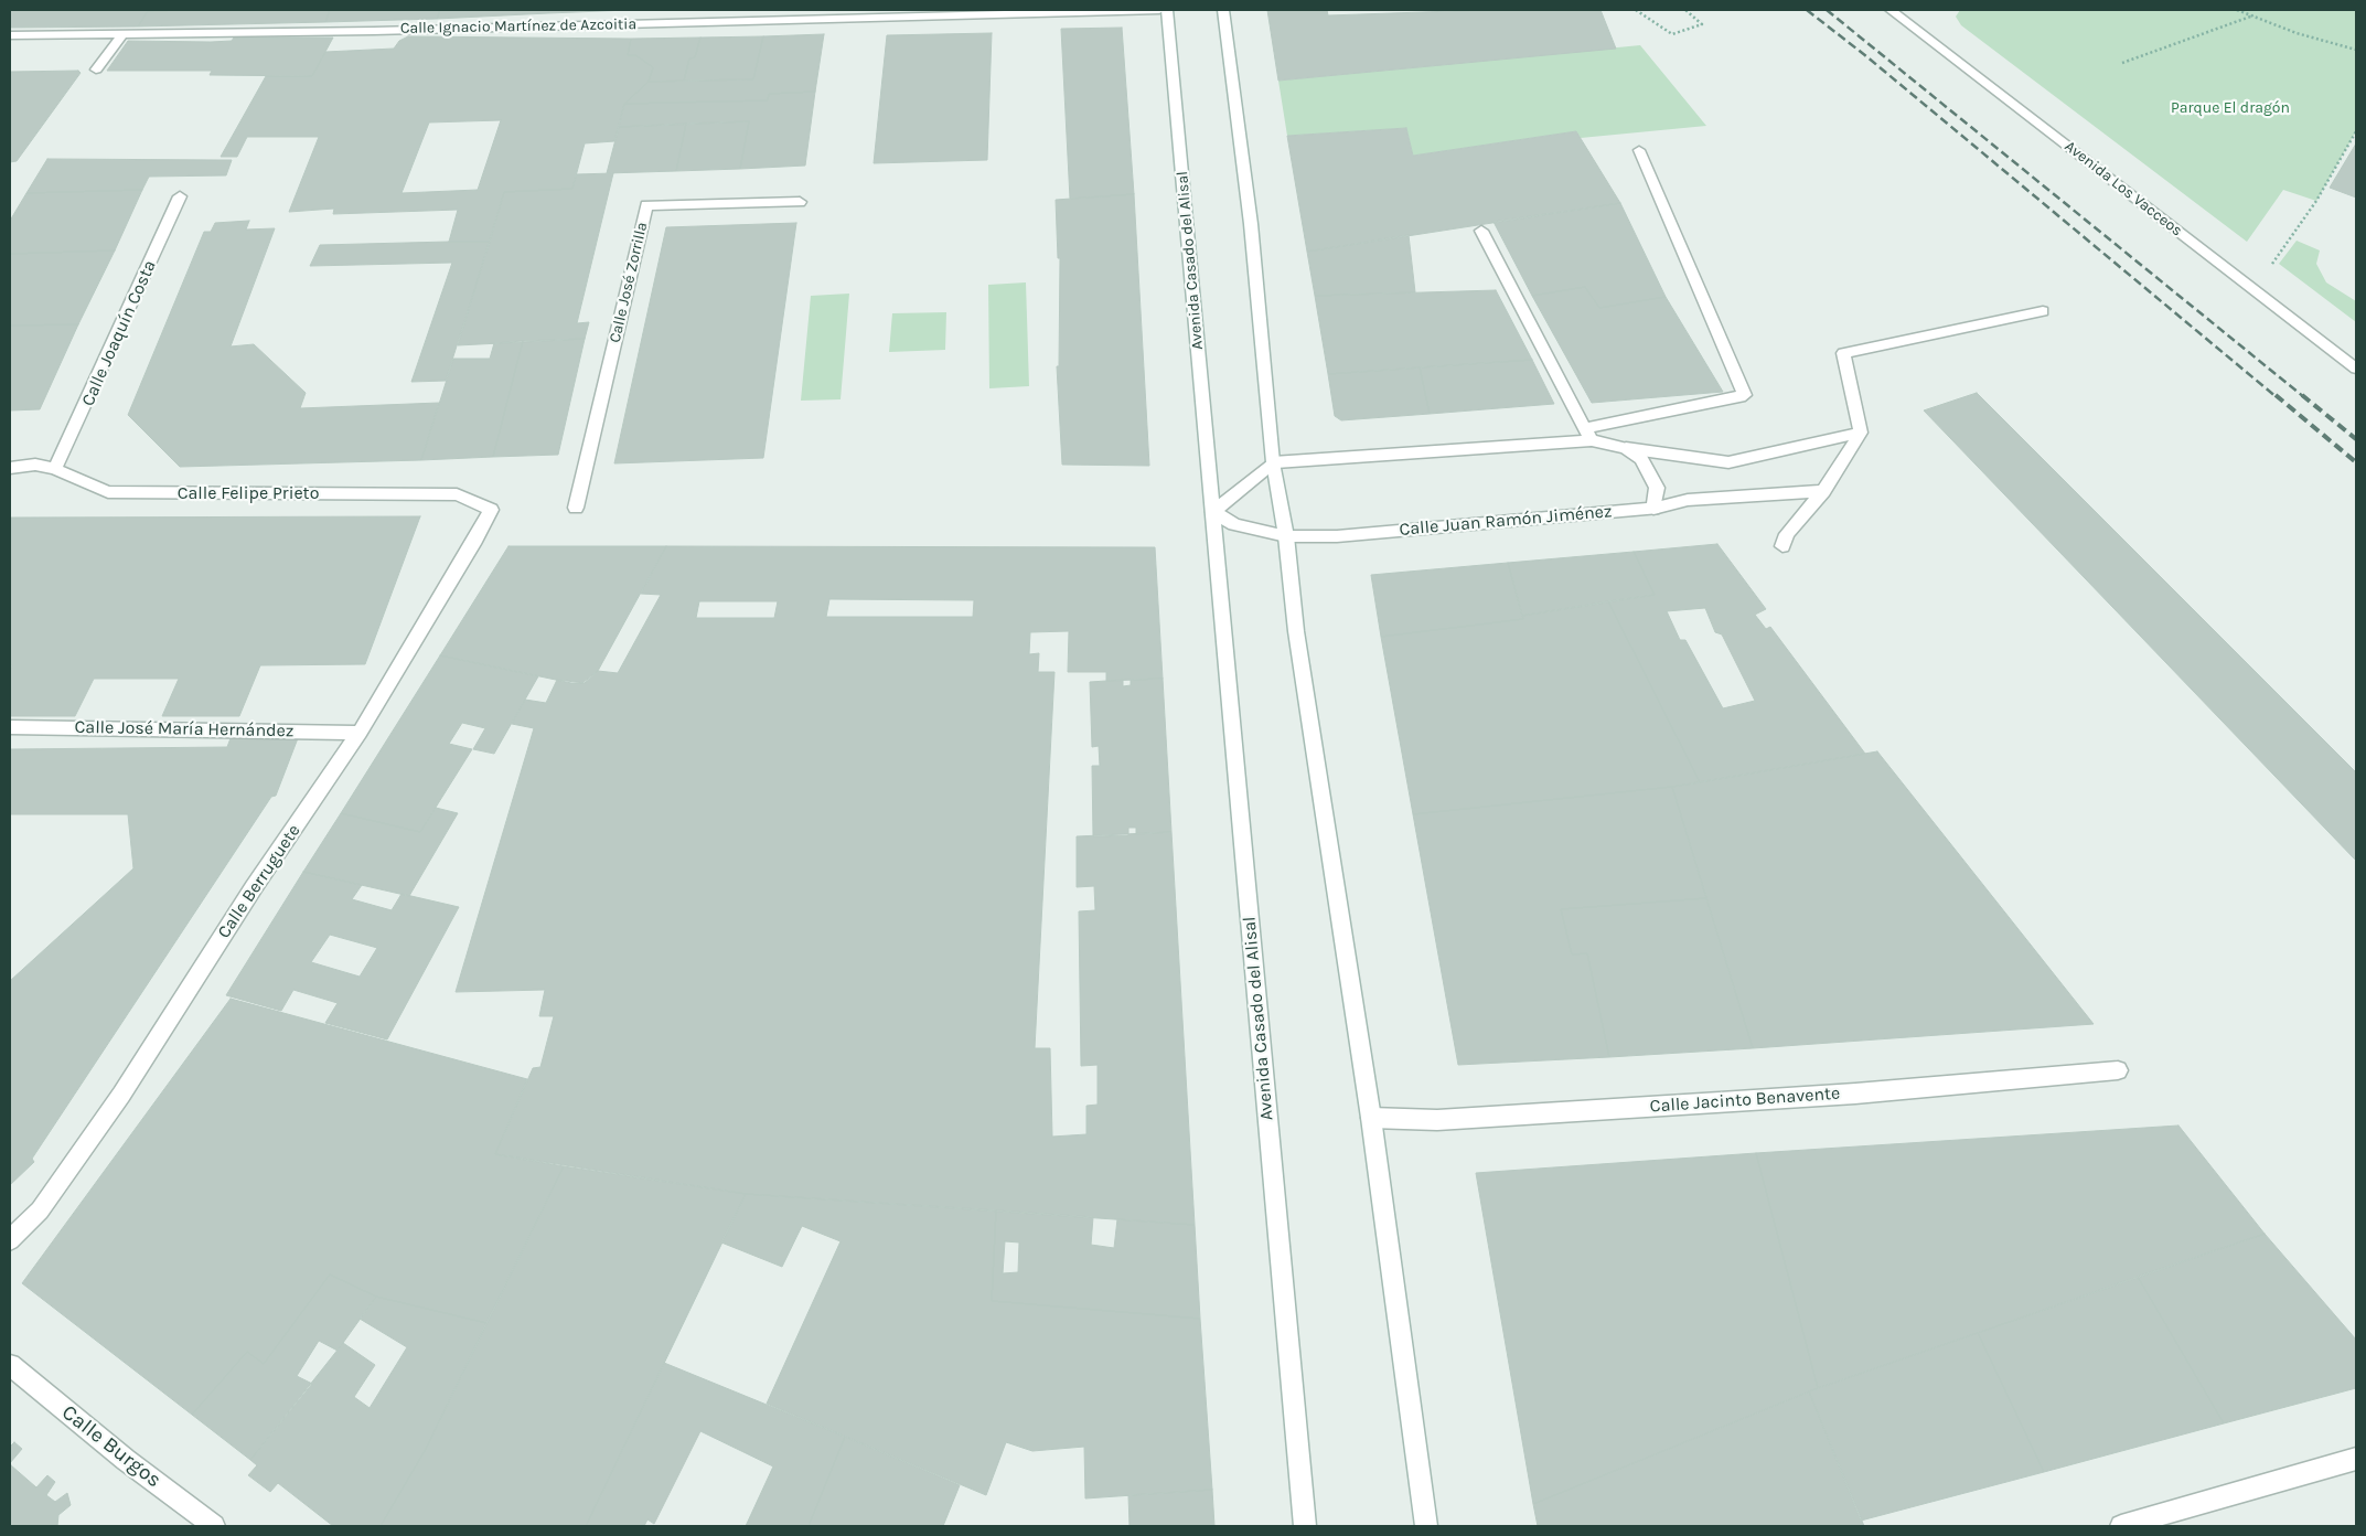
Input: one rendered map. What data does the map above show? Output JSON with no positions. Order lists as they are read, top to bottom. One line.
{"streets":{"street":["Calle Ignacio Martínez de Azcoitia","Avenida Los Vacceos","Avenida Casado del Alisal","Calle José Zorrilla","Calle Joaquín Costa","Calle Felipe Prieto","Calle Juan Ramón Jiménez","Calle José María Hernández","Calle Berruguete","Calle Jacinto Benavente","Calle Burgos"]},"crossings":[["Calle Joaquín Costa","Calle Felipe Prieto"],["Calle Felipe Prieto","Calle Berruguete"],["Calle José María Hernández","Calle Berruguete"]],"parks":["Parque El dragón"]}
